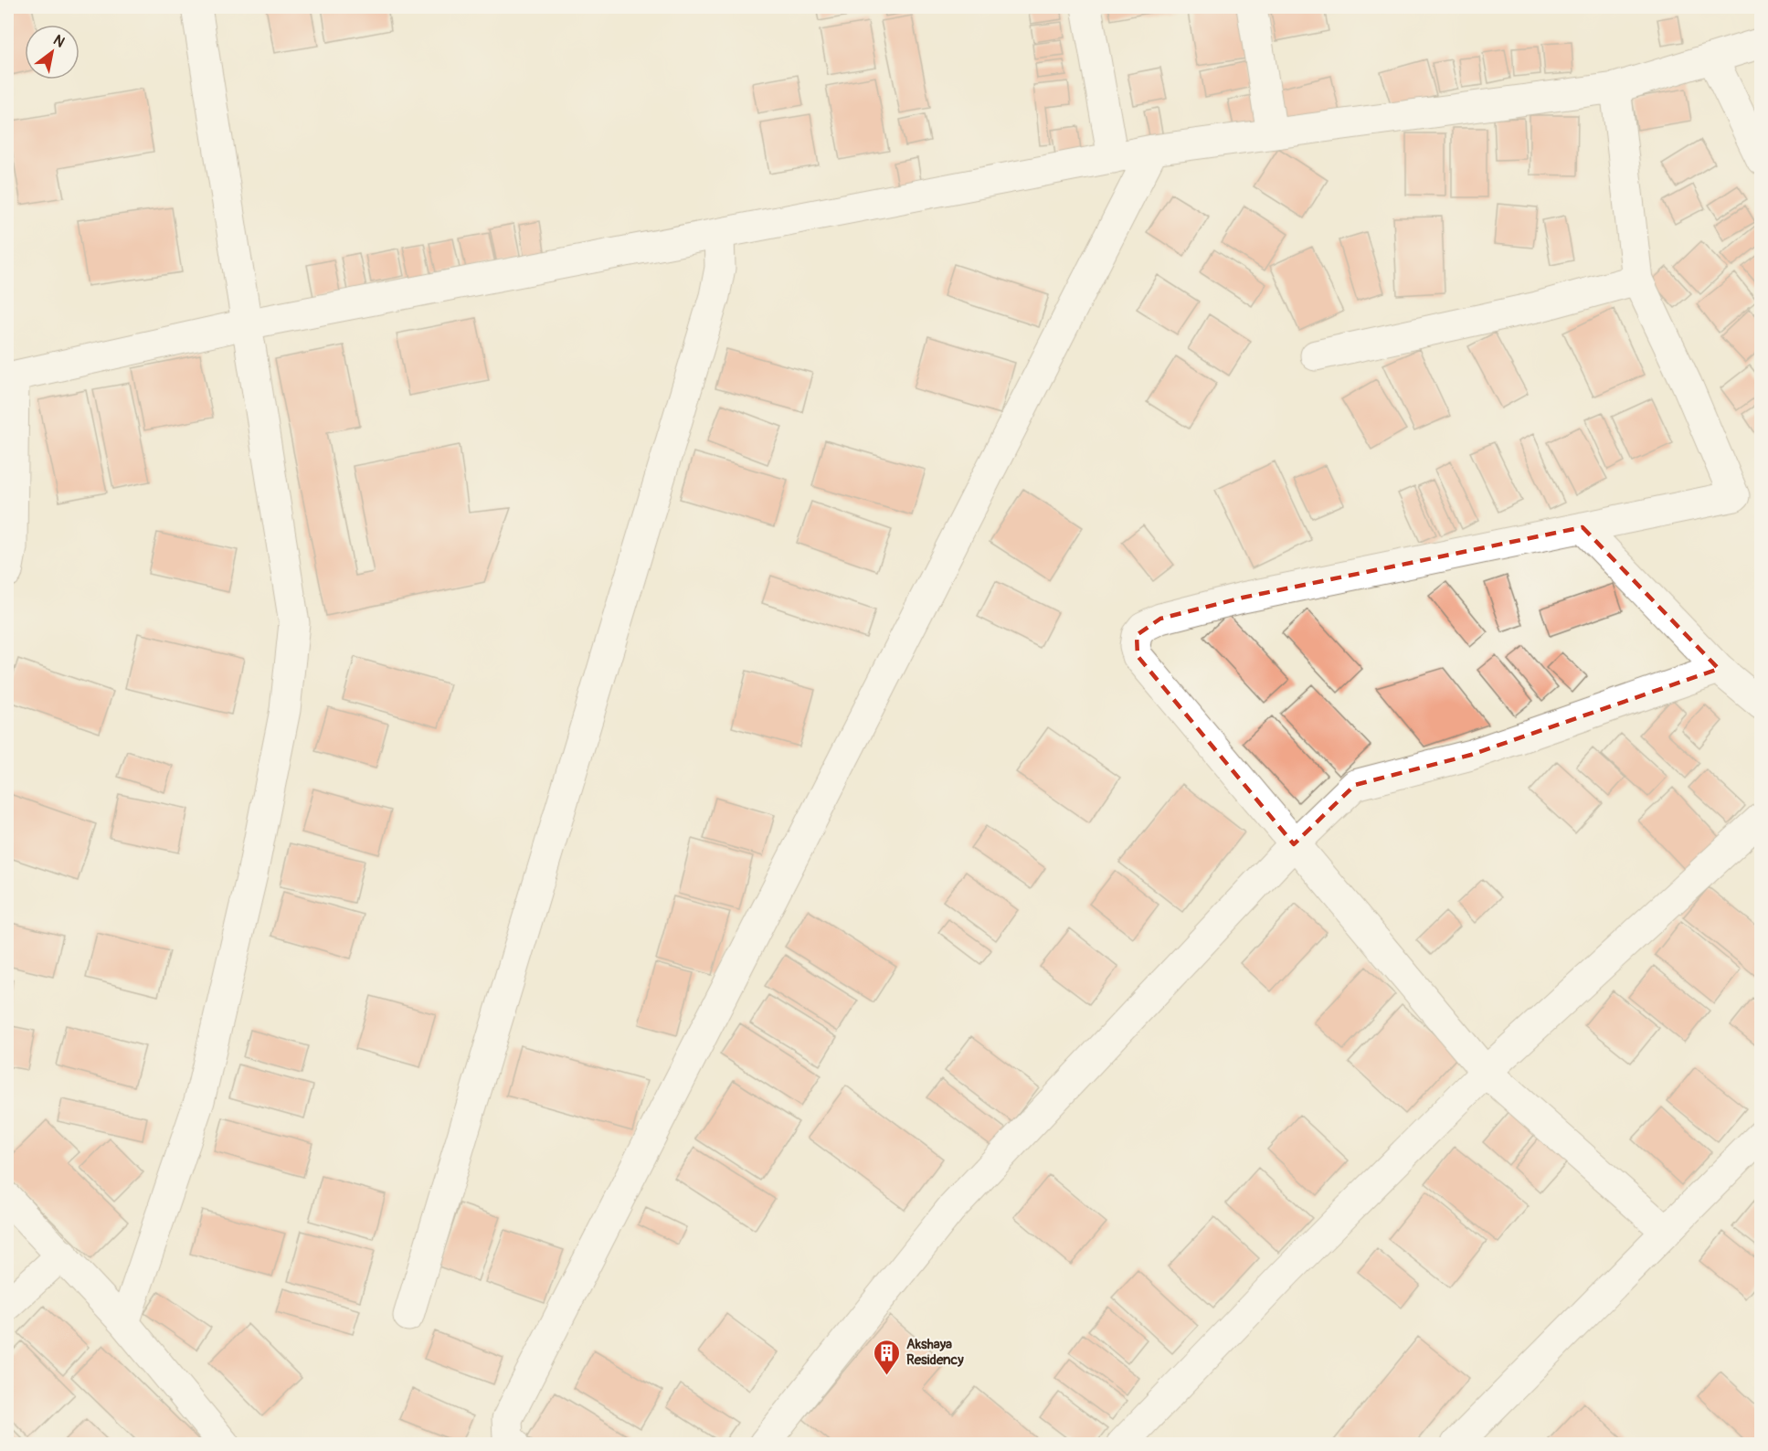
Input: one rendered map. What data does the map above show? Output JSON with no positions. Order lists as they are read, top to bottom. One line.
{"places":{"building":["Akshaya Residency"]},"north":"top right"}
